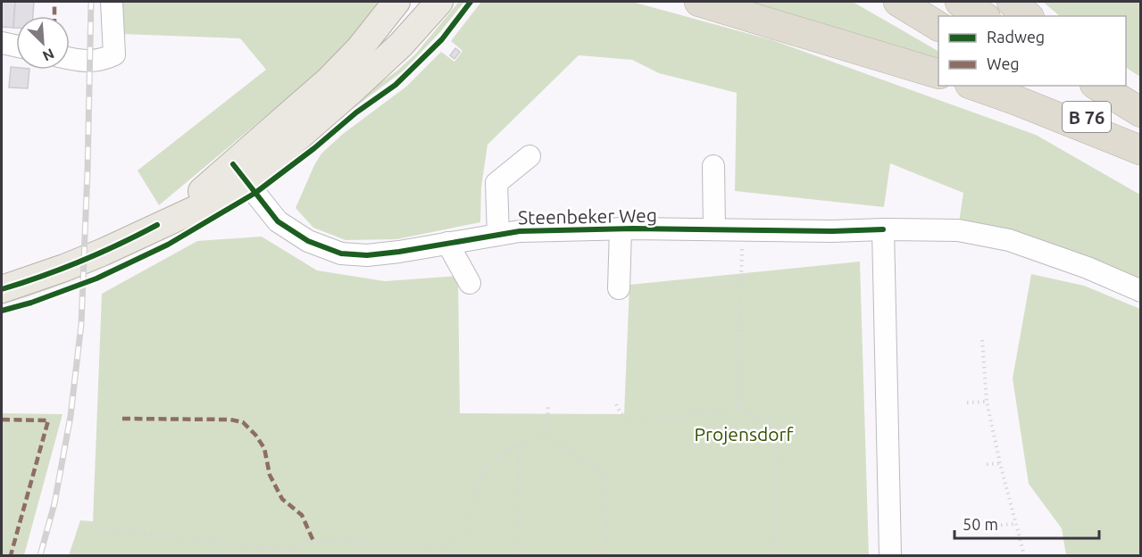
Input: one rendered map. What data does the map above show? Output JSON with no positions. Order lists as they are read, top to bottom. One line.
{"streets":{"highway":["B 76"],"street":["Steenbeker Weg"]},"parks":["Projensdorf"],"legend":["Radweg","Weg"],"scale_bar":"50 m","north":"bottom right"}
